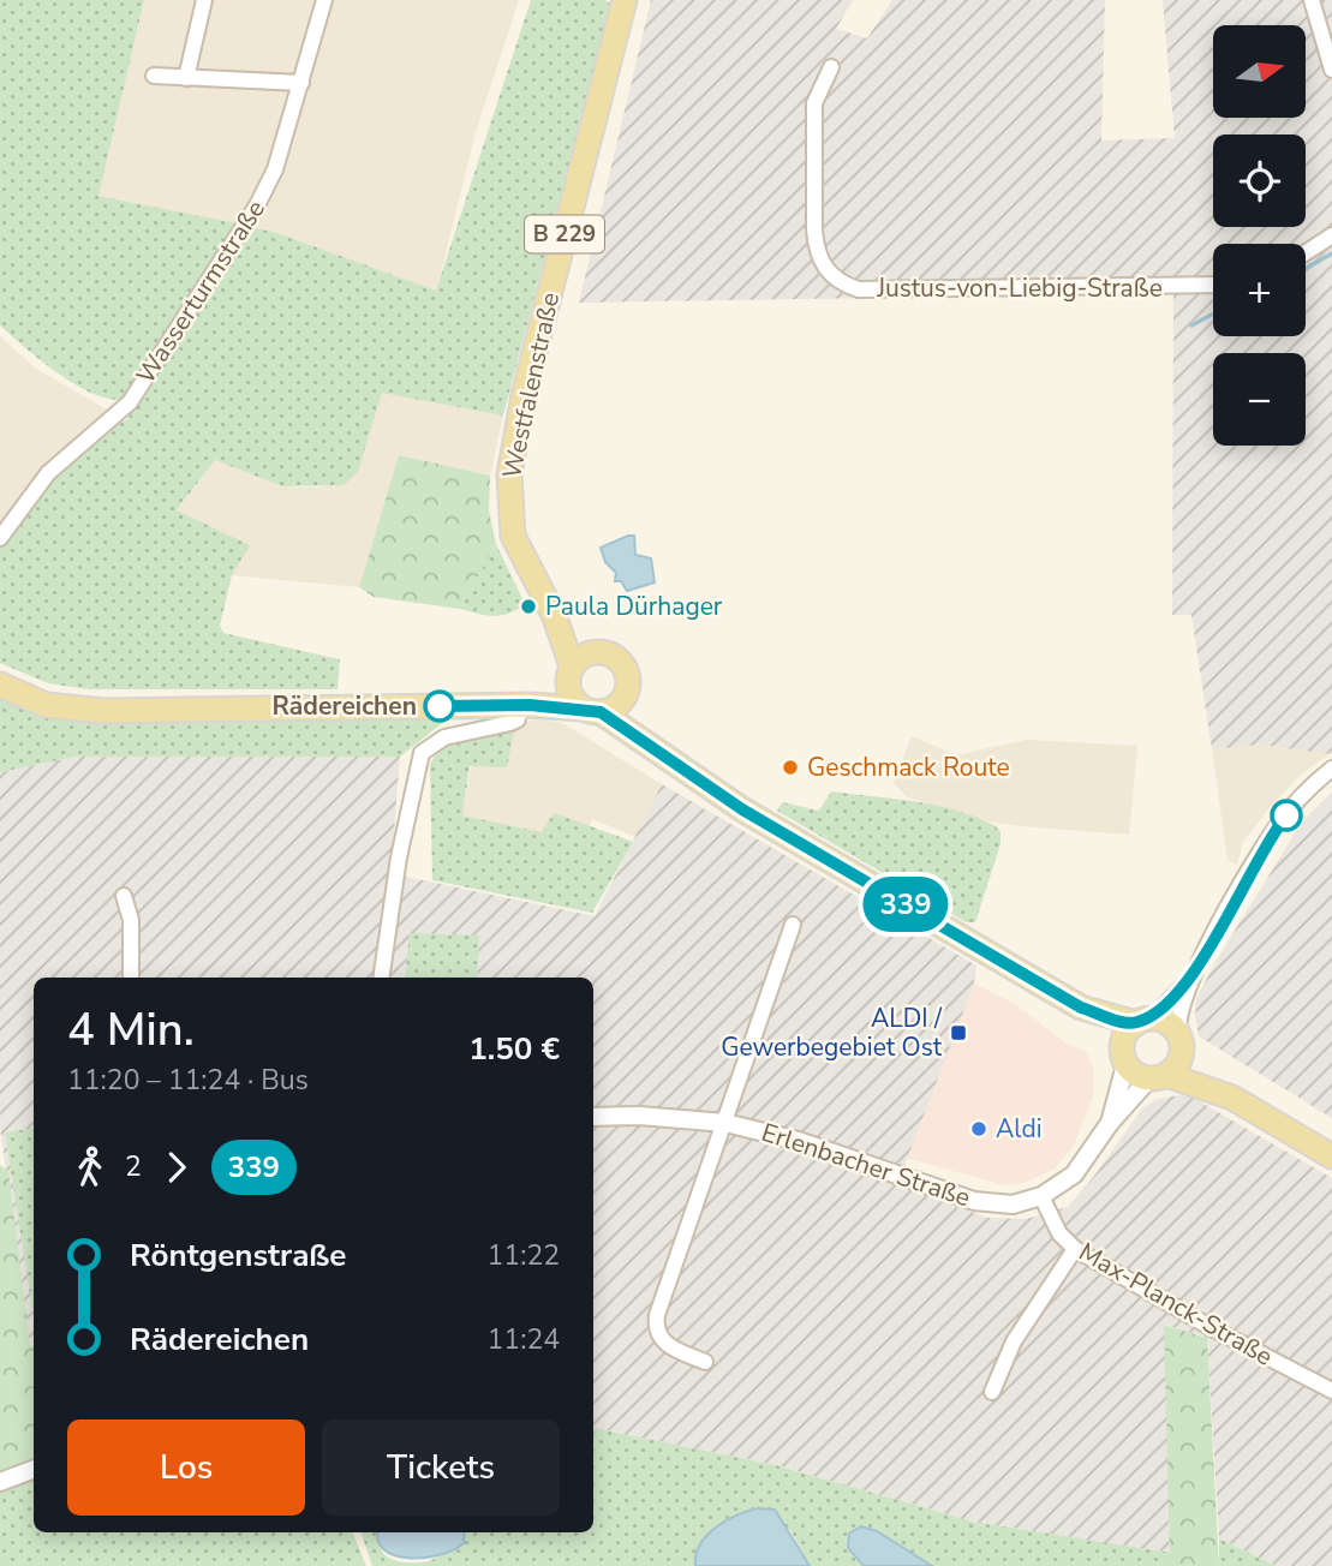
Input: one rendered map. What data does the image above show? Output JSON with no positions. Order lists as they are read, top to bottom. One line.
{"streets":{"main road":["B 229","Westfalenstraße"],"street":["Justus-von-Liebig-Straße","Wasserturmstraße","Erlenbacher Straße","Max-Planck-Straße"]},"crossings":[["Erlenbacher Straße","Max-Planck-Straße"]],"places":{"other":["Paula Dürhager","Rädereichen","Geschmack Route","Aldi"],"transit":["ALDI / Gewerbegebiet Ost"]},"lines":["bus line 339"],"north":"right","page":{"on_map":"339","map_buttons":["+","−"],"heading":["4 Min.","11:20 – 11:24 · Bus","1.50 €"],"legs":["2","339"],"list":[{"name":"Röntgenstraße","value":"11:22"},{"name":"Rädereichen","value":"11:24"}],"buttons":["Los","Tickets"]}}
